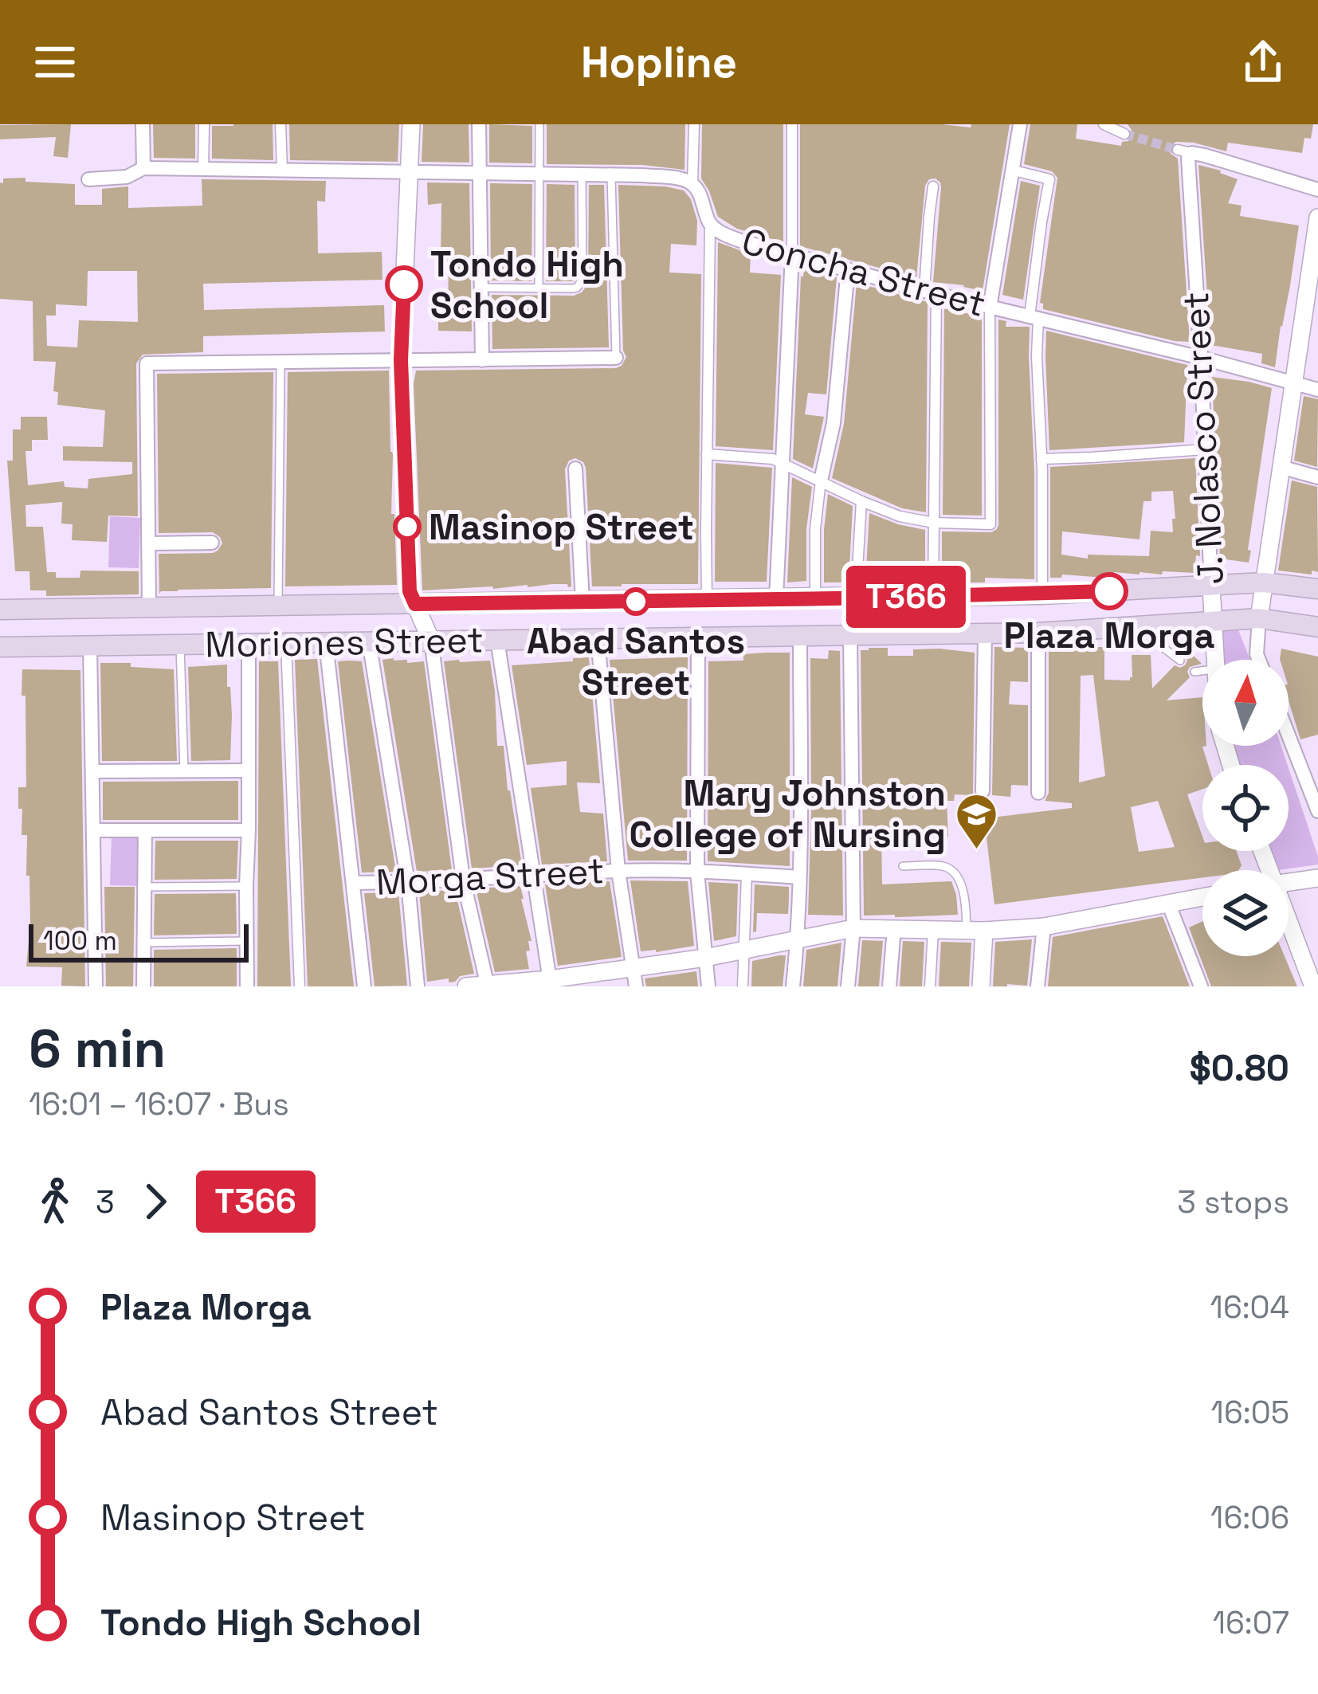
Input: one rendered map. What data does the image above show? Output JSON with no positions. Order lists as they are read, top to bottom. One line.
{"streets":{"main road":["Moriones Street"],"street":["Concha Street","J. Nolasco Street","Morga Street"]},"crossings":[["Concha Street","J. Nolasco Street"],["J. Nolasco Street","Moriones Street"]],"places":{"other":["Tondo High School","Masinop Street","Plaza Morga","Abad Santos Street"],"school or university":["Mary Johnston College of Nursing"]},"lines":["bus line T366"],"scale_bar":"100 m","north":"top","page":{"header":"Hopline","on_map":"T366","scale":"100 m","heading":["6 min","16:01 – 16:07 · Bus","$0.80"],"legs":["3","T366","3 stops"],"list":[{"name":"Plaza Morga","value":"16:04"},{"name":"Abad Santos Street","value":"16:05"},{"name":"Masinop Street","value":"16:06"},{"name":"Tondo High School","value":"16:07"}]}}
